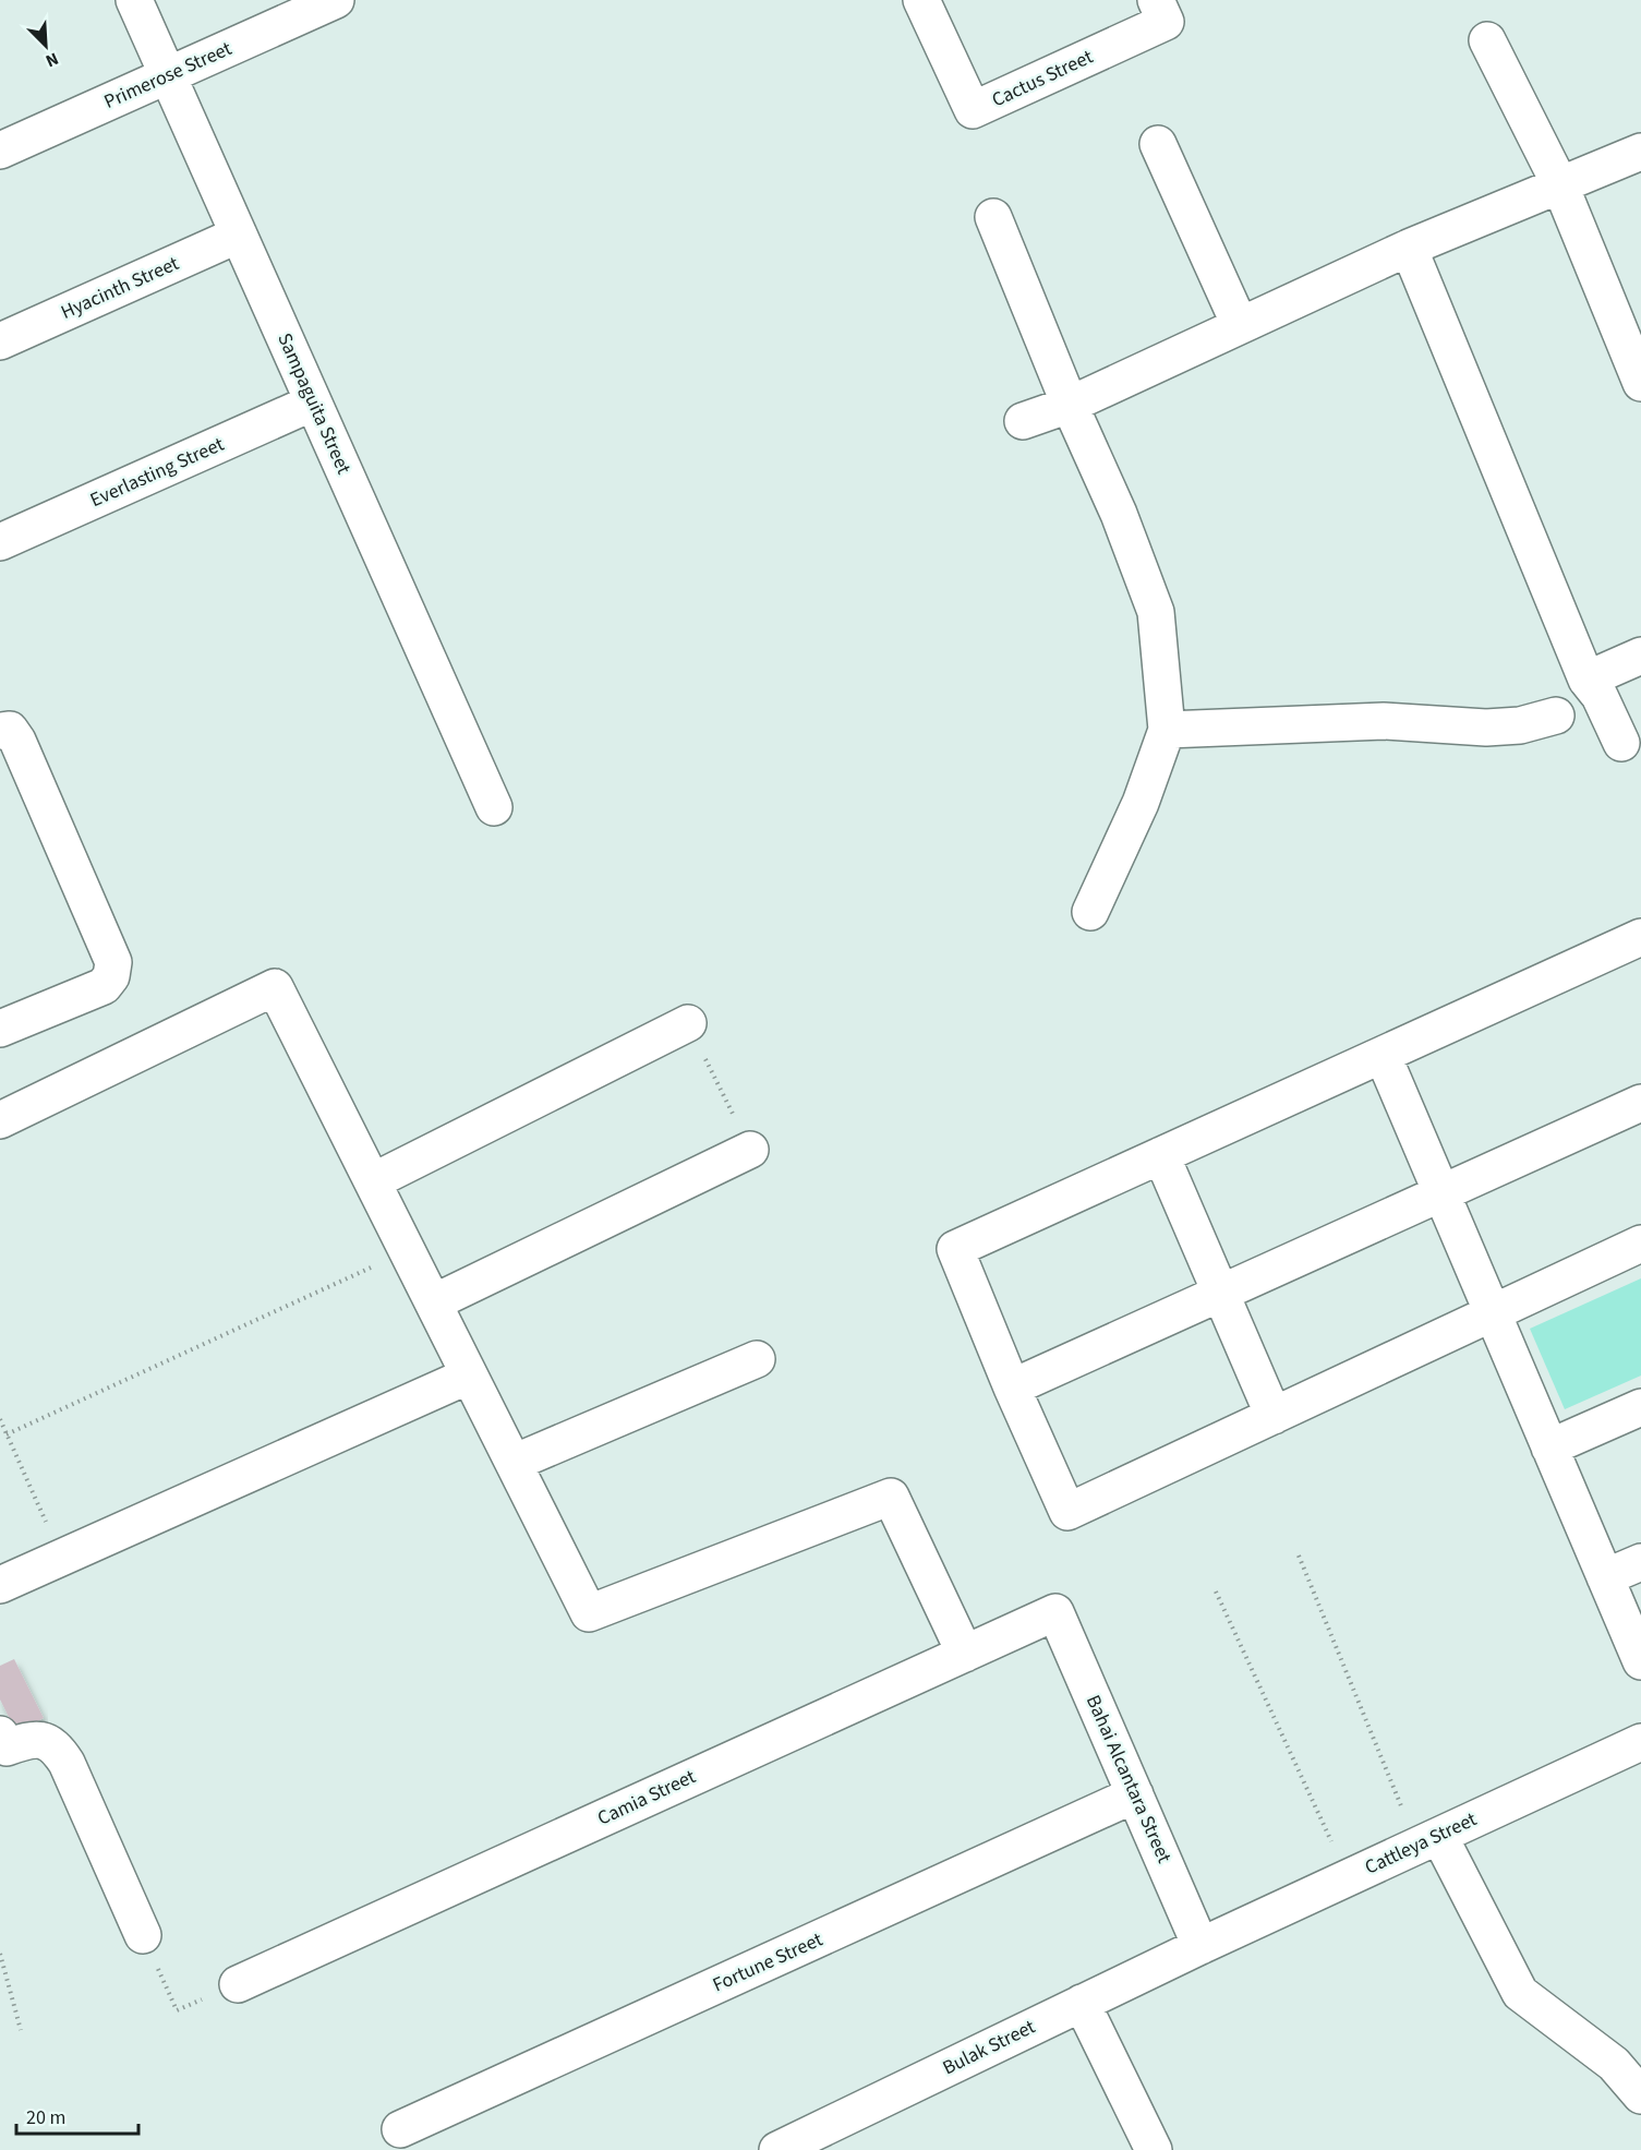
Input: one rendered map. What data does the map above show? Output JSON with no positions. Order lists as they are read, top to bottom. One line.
{"streets":{"street":["Primerose Street","Cactus Street","Hyacinth Street","Sampaguita Street","Everlasting Street","Bahai Alcantara Street","Camia Street","Cattleya Street","Fortune Street","Bulak Street"]},"crossings":[["Primerose Street","Sampaguita Street"],["Hyacinth Street","Sampaguita Street"],["Sampaguita Street","Everlasting Street"],["Bahai Alcantara Street","Camia Street"],["Bahai Alcantara Street","Cattleya Street"],["Bahai Alcantara Street","Fortune Street"],["Bahai Alcantara Street","Bulak Street"],["Cattleya Street","Bulak Street"]],"scale_bar":"20 m","north":"bottom right"}
